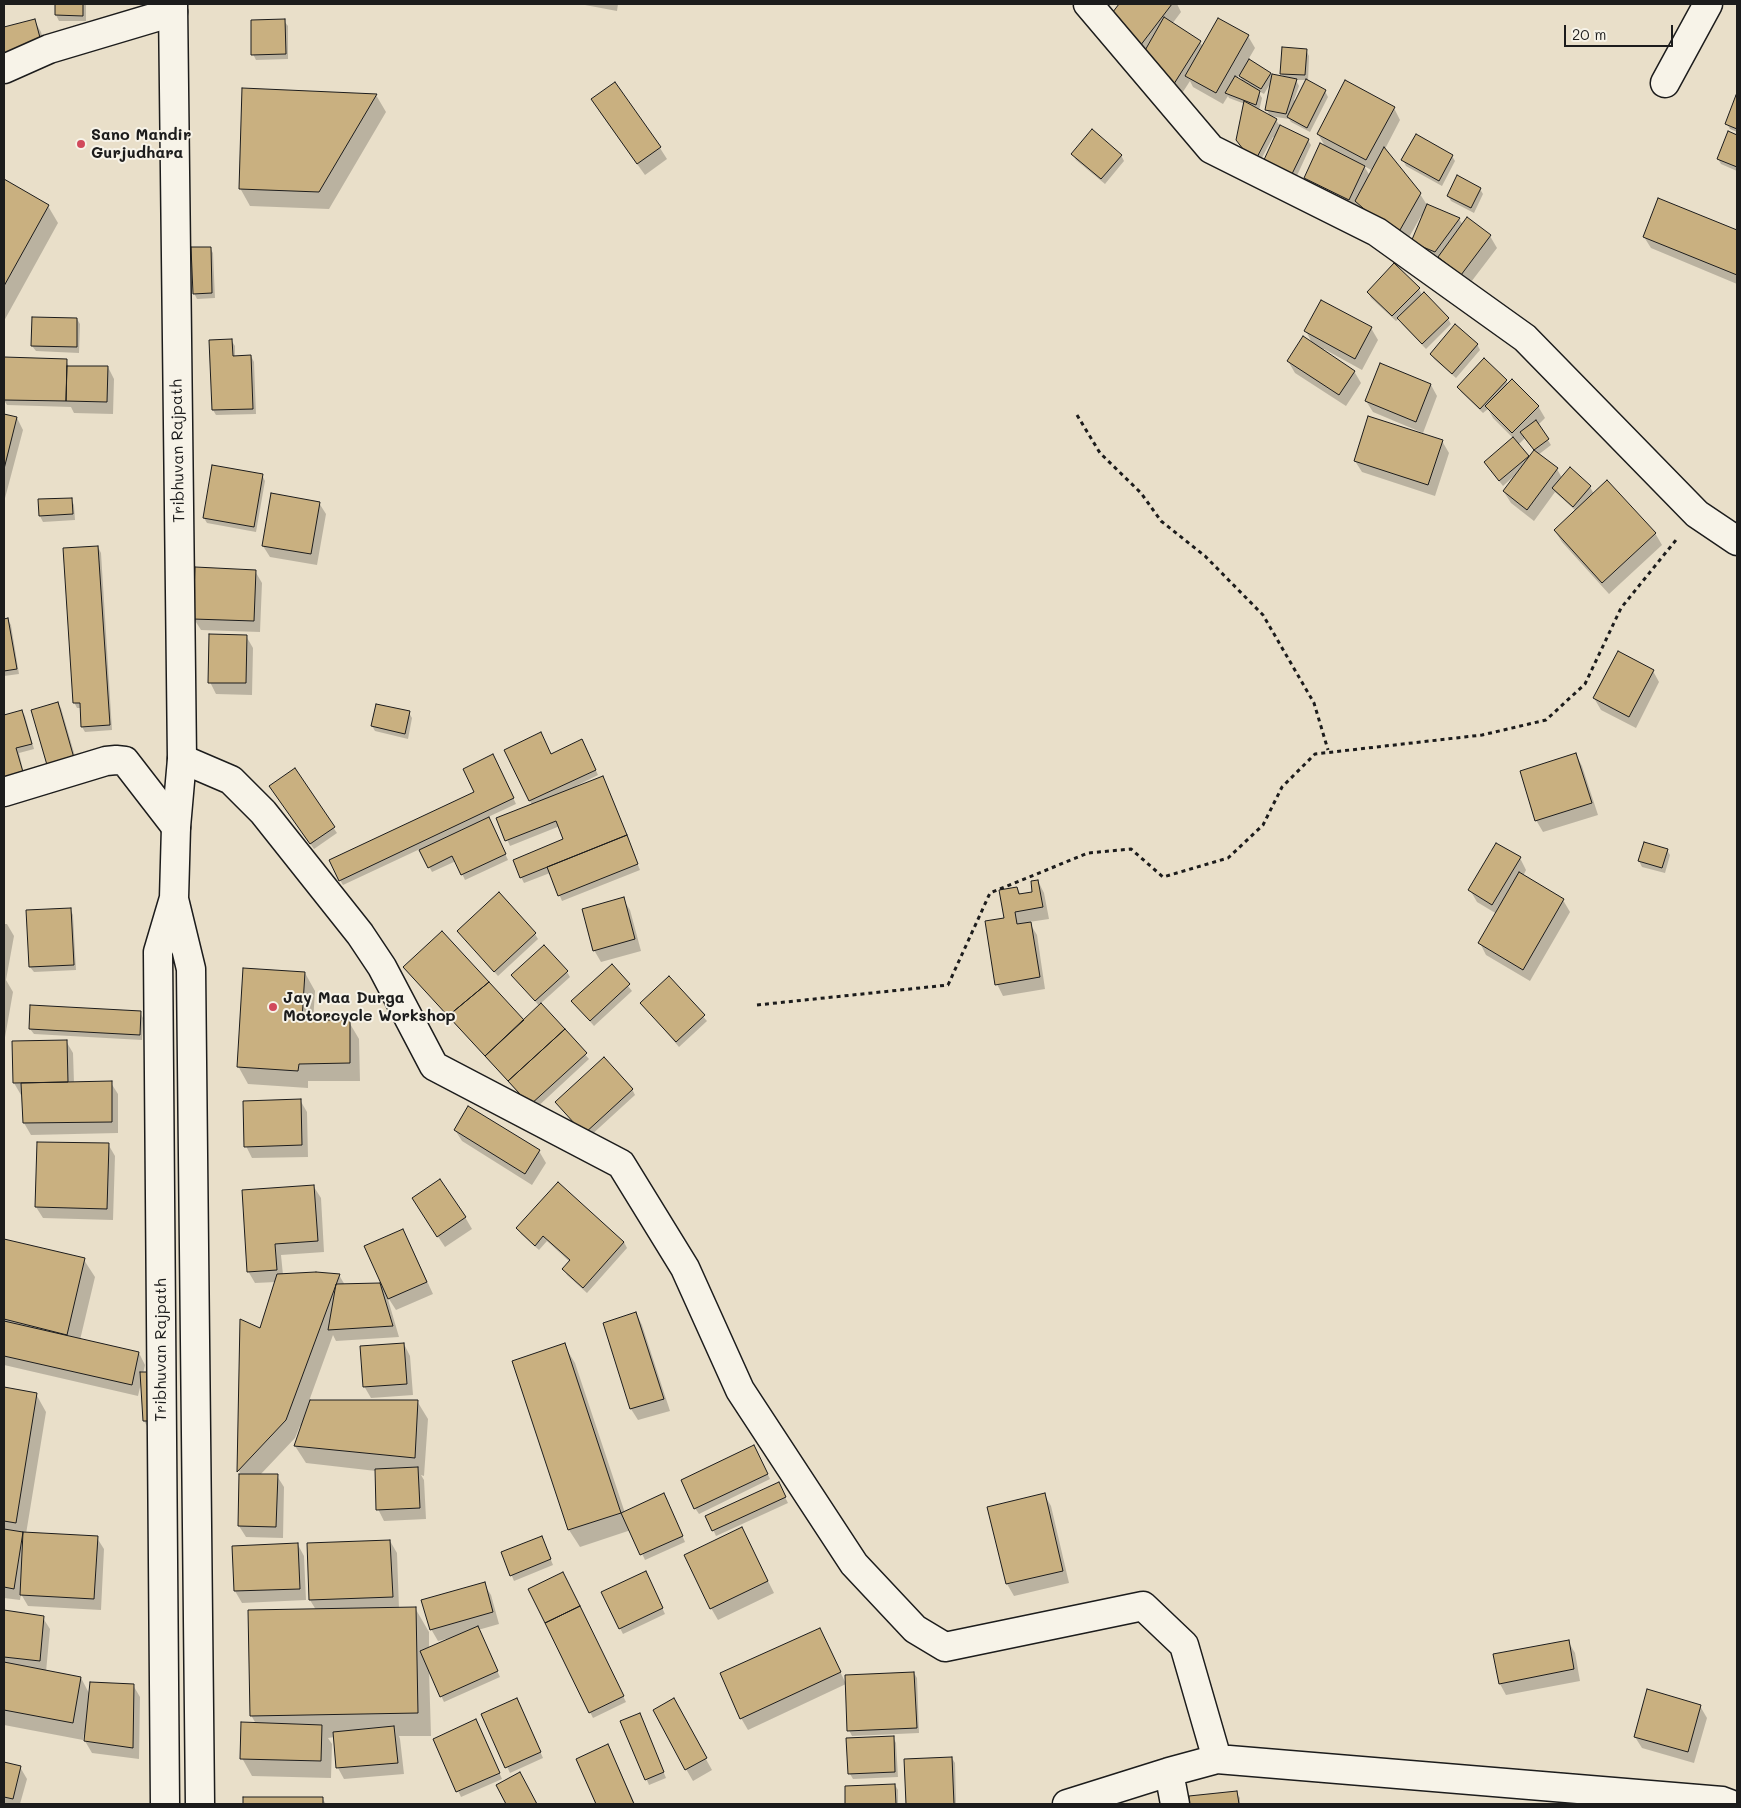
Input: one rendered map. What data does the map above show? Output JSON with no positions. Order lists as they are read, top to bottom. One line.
{"streets":{"main road":["Tribhuvan Rajpath"]},"places":["Sano Mandir Gurjudhara","Jay Maa Durga Motorcycle Workshop"],"scale_bar":"20 m"}
